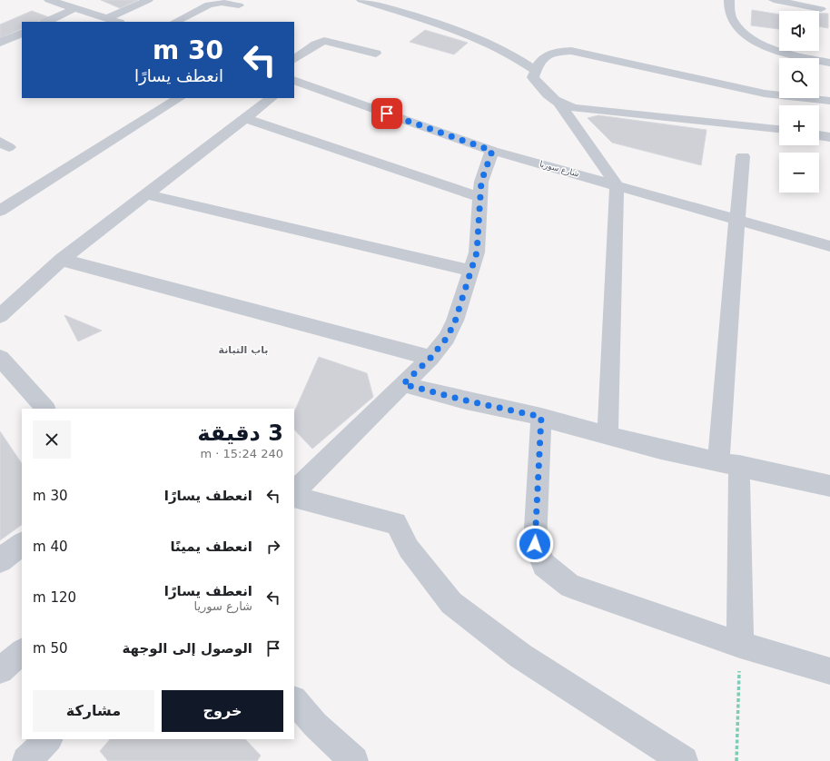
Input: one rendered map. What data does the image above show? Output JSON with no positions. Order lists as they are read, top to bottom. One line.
{"streets":{"street":["شارع سوريا"]},"districts":["باب التبانة"],"page":{"map_buttons":["+","−"],"turn":["30 m","انعطف يسارًا"],"heading":["3 دقيقة","240 m · 15:24"],"list":[{"name":"انعطف يسارًا","value":"30 m"},{"name":"انعطف يمينًا","value":"40 m"},{"name":"انعطف يسارًا","note":"شارع سوريا","value":"120 m"},{"name":"الوصول إلى الوجهة","value":"50 m"}],"buttons":["خروج","مشاركة"]}}
